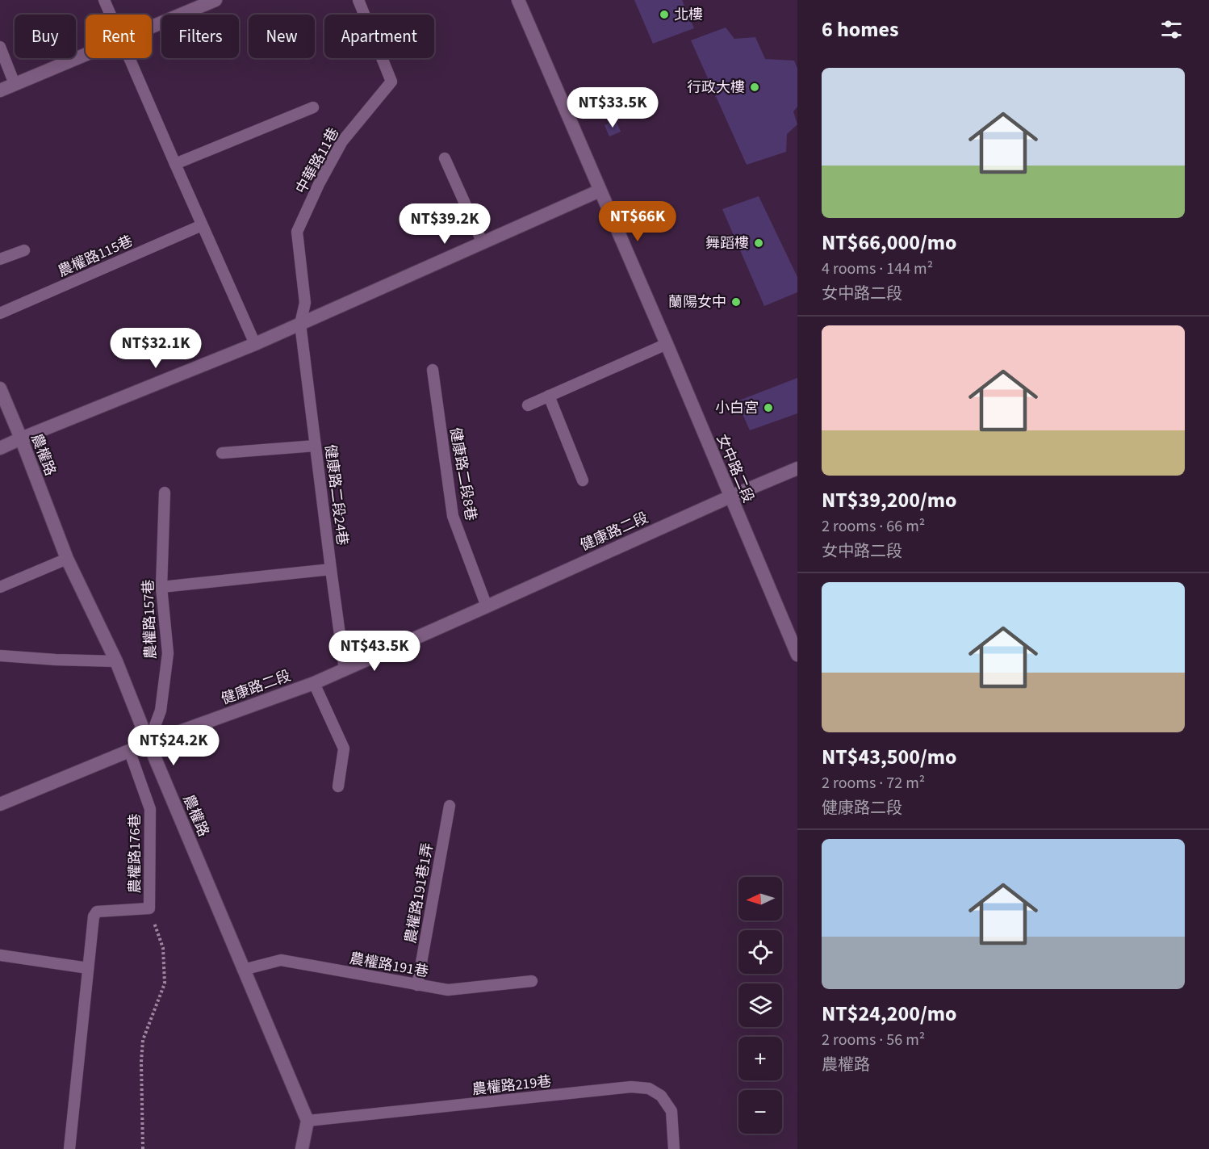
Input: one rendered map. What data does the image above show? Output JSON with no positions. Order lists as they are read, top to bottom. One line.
{"streets":{"street":["農權路","女中路二段","健康路二段"],"lane":["中華路11巷","農權路115巷","健康路二段8巷","健康路二段24巷","農權路157巷","農權路176巷","農權路191巷1弄","農權路191巷","農權路219巷"]},"crossings":[["中華路11巷","健康路二段24巷"],["農權路","健康路二段"],["農權路","農權路157巷"],["農權路","農權路191巷"],["農權路","農權路219巷"],["女中路二段","健康路二段"],["健康路二段8巷","健康路二段"],["健康路二段24巷","健康路二段"],["健康路二段","農權路157巷"],["健康路二段","農權路176巷"],["農權路191巷1弄","農權路191巷"]],"places":["北樓","行政大樓","舞蹈樓","蘭陽女中","小白宮"],"north":"left","page":{"heading":"6 homes","chip":["Buy","Rent","Filters","New","Apartment"],"list":[{"name":"NT$66,000/mo","note":"4 rooms · 144 m² · 女中路二段"},{"name":"NT$39,200/mo","note":"2 rooms · 66 m² · 女中路二段"},{"name":"NT$43,500/mo","note":"2 rooms · 72 m² · 健康路二段"},{"name":"NT$24,200/mo","note":"2 rooms · 56 m² · 農權路"}],"price":["NT$33.5K","NT$66K","NT$39.2K","NT$32.1K","NT$43.5K","NT$24.2K"],"map_buttons":["+","−"]}}
